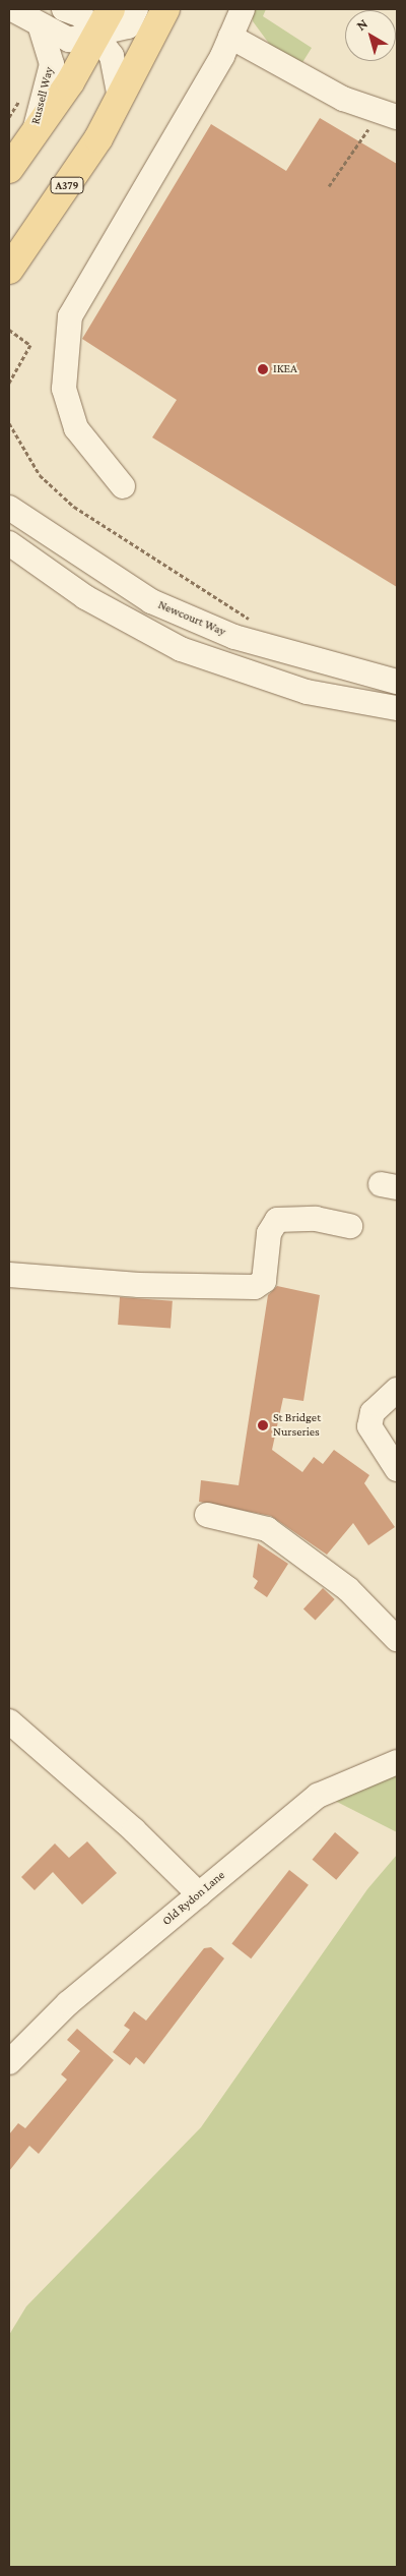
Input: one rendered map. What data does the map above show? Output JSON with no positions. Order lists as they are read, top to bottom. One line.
{"streets":{"main road":["A379"],"street":["Russell Way","Newcourt Way","Old Rydon Lane"]},"places":["IKEA","St Bridget Nurseries"],"north":"top left"}
